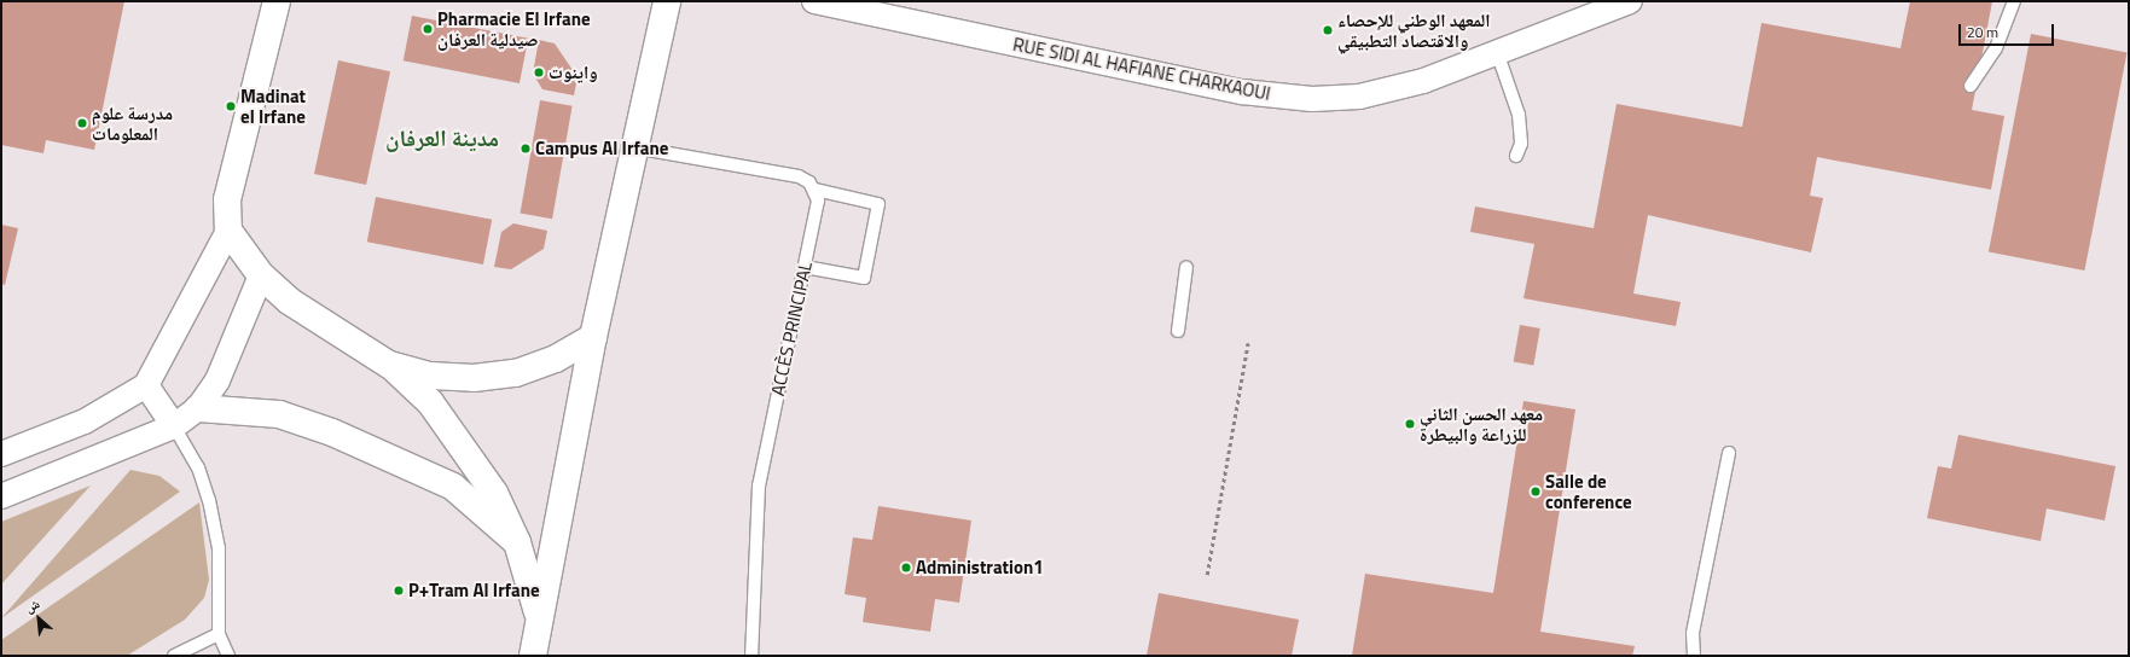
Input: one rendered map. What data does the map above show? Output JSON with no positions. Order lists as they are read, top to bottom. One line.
{"streets":{"street":["RUE SIDI AL HAFIANE CHARKAOUI"],"lane":["ACCÈS PRINCIPAL"]},"districts":["مدينة العرفان"],"places":["Pharmacie El Irfane صيدلية العرفان","المعهد الوطني للإحصاء والاقتصاد التطبيقي","واينوت","Madinat el Irfane","مدرسة علوم المعلومات","Campus Al Irfane","معهد الحسن الثاني للزراعة والبيطرة","Salle de conference","Administration1","P+Tram Al Irfane"],"scale_bar":"20 m","north":"top left"}
